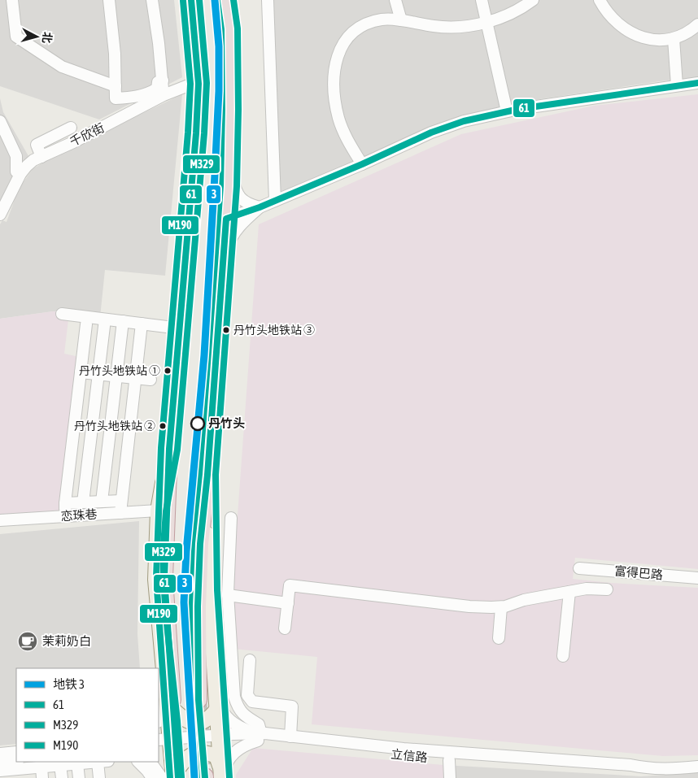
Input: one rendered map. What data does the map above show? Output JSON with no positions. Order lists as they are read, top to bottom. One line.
{"streets":{"street":["千欣街","恋珠巷","富得巴路","立信路"]},"places":{"other":["丹竹头地铁站 ③","丹竹头地铁站 ①","丹竹头","丹竹头地铁站 ②"],"cafe":["茉莉奶白"]},"lines":["metro line 3","transit line 61","transit line M329","transit line M190"],"legend":["地铁 3","61","M329","M190"],"north":"right"}
